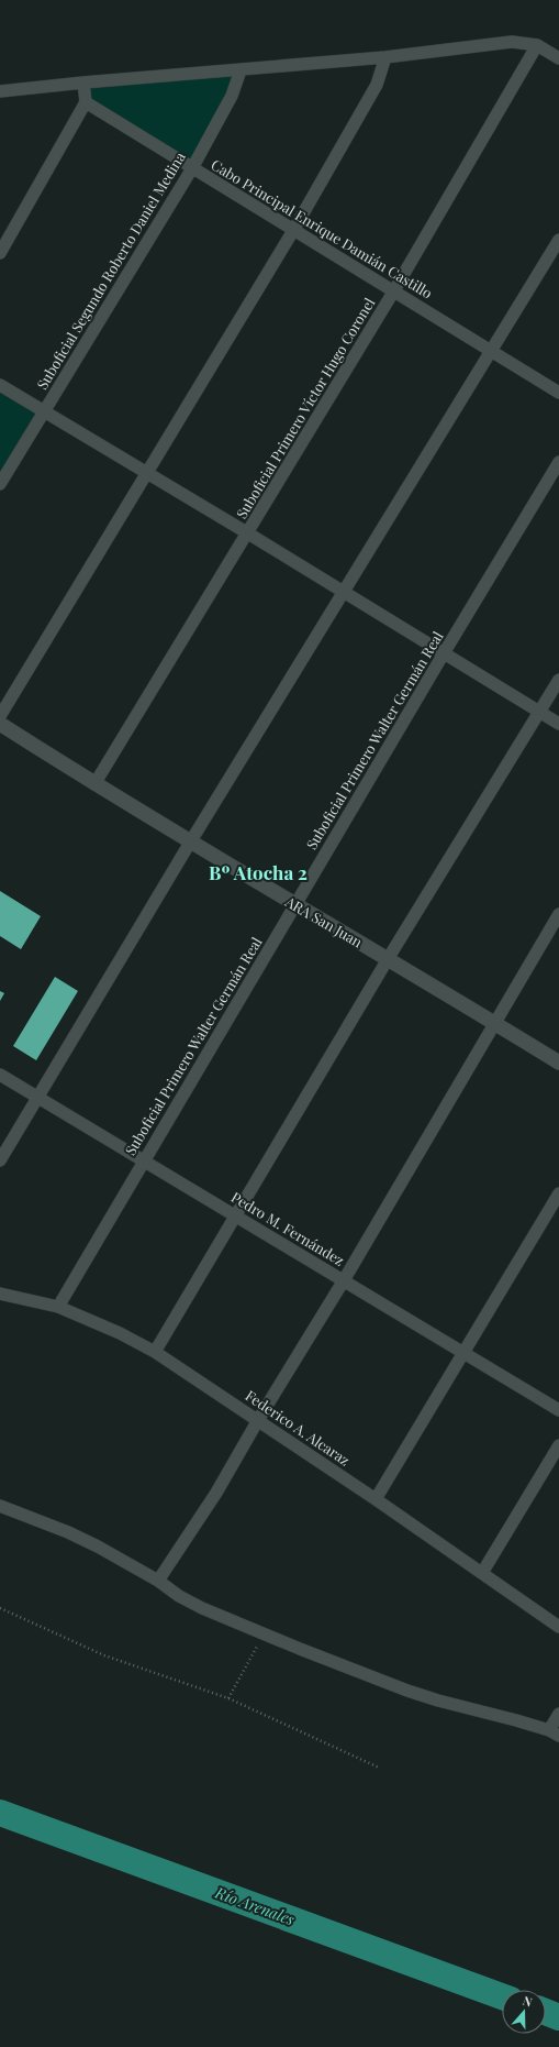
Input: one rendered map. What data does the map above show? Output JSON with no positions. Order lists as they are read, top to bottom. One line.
{"streets":{"street":["Cabo Principal Enrique Damián Castillo","Suboficial Segundo Roberto Daniel Medina","Suboficial Primero Víctor Hugo Coronel","Suboficial Primero Walter Germán Real","ARA San Juan","Pedro M. Fernández","Federico A. Alcaraz"]},"crossings":[["Cabo Principal Enrique Damián Castillo","Suboficial Segundo Roberto Daniel Medina"],["Cabo Principal Enrique Damián Castillo","Suboficial Primero Víctor Hugo Coronel"],["Suboficial Primero Víctor Hugo Coronel","ARA San Juan"],["Suboficial Primero Walter Germán Real","ARA San Juan"],["Suboficial Primero Walter Germán Real","Pedro M. Fernández"],["Suboficial Primero Walter Germán Real","Federico A. Alcaraz"]],"districts":["Bº Atocha 2"],"water":["Río Arenales"],"north":"top"}
